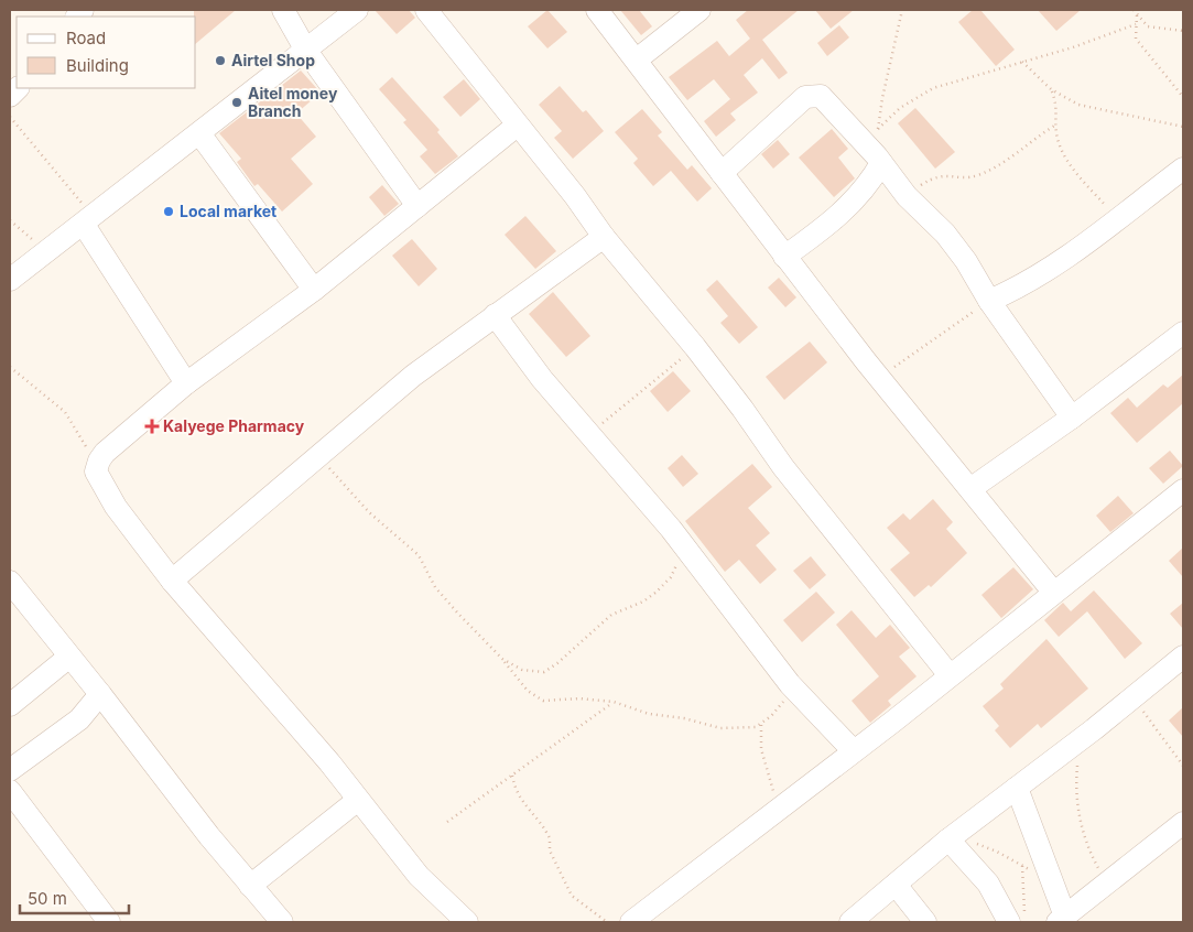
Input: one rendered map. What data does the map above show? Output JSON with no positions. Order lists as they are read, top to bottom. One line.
{"places":{"other":["Airtel Shop","Aitel money Branch","Local market"],"health":["Kalyege Pharmacy"]},"legend":["Road","Building"],"scale_bar":"50 m"}
